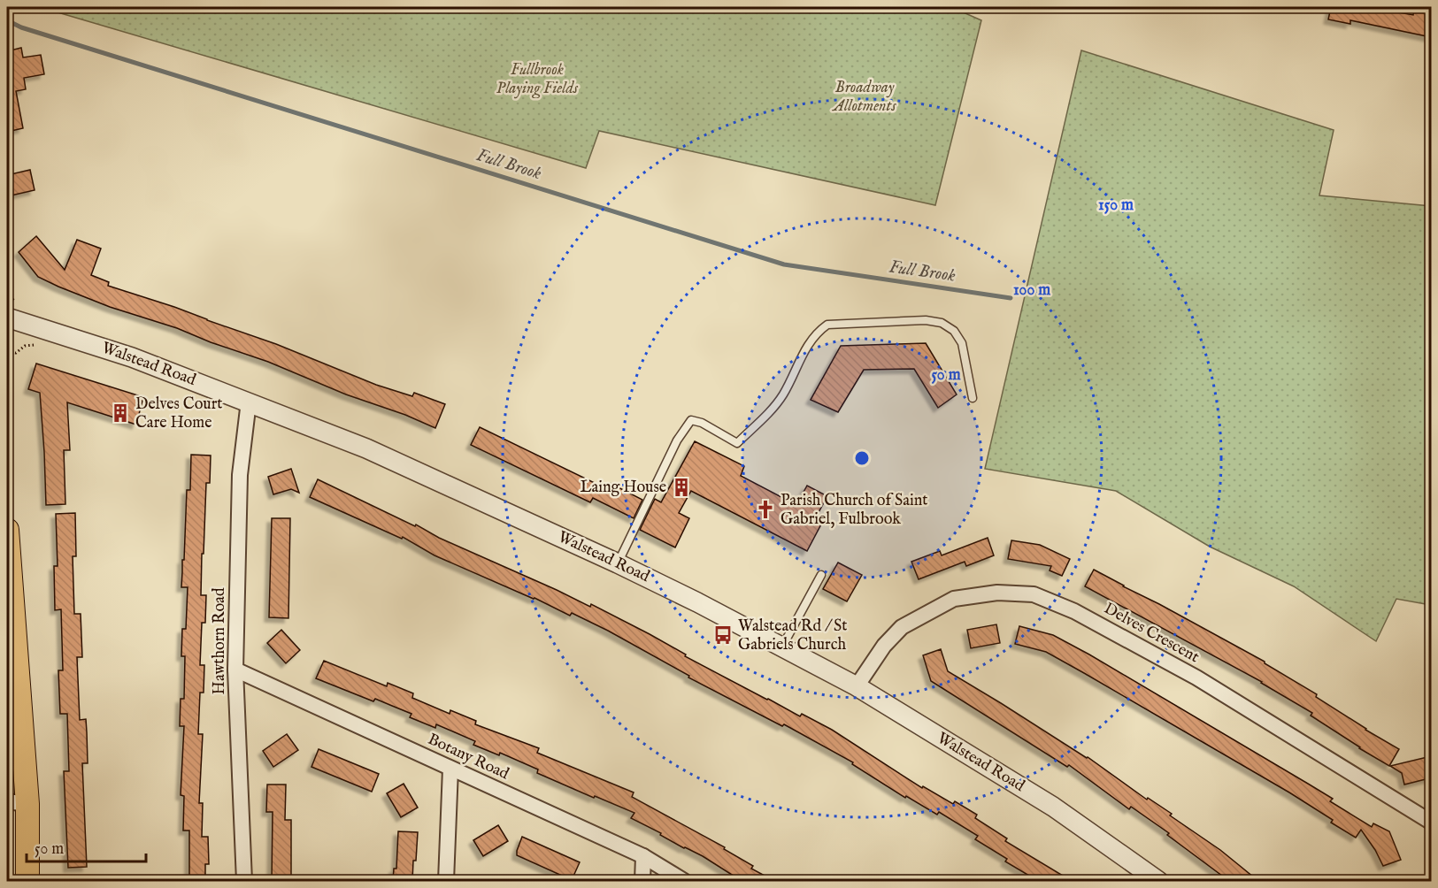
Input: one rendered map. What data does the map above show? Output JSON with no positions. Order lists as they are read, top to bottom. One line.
{"streets":{"street":["Walstead Road","Delves Crescent","Hawthorn Road","Botany Road"]},"crossings":[["Walstead Road","Delves Crescent"],["Walstead Road","Hawthorn Road"],["Hawthorn Road","Botany Road"]],"water":["Full Brook"],"parks":["Fullbrook Playing Fields","Broadway Allotments"],"places":{"building":["Delves Court Care Home","Laing House"],"church":["Parish Church of Saint Gabriel, Fulbrook"],"bus stop":["Walstead Rd / St Gabriels Church"]},"scale_bar":"50 m","rings":["150 m","100 m","50 m"]}
